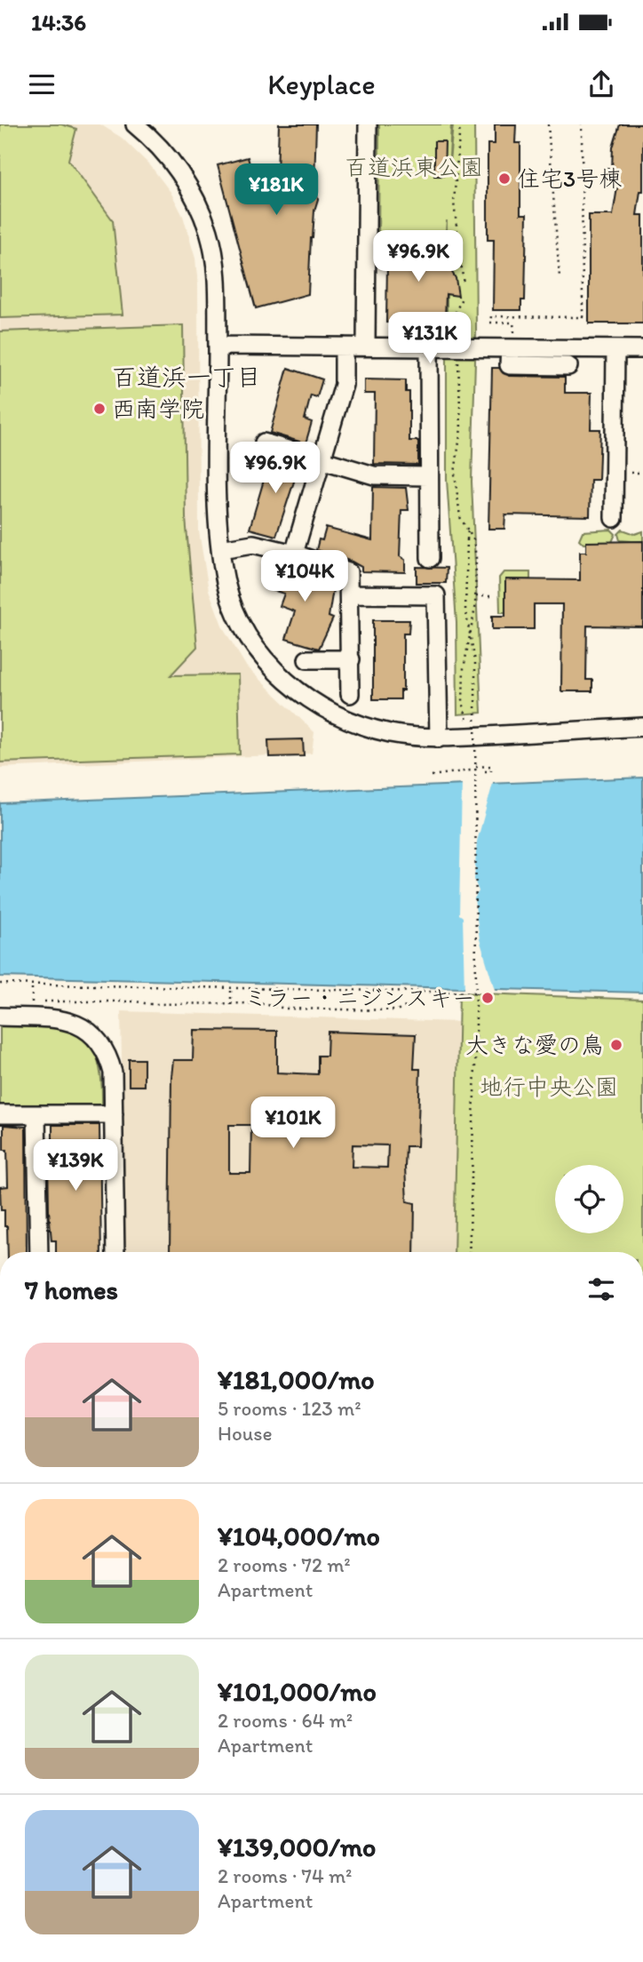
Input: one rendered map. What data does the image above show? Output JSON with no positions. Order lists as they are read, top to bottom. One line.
{"districts":["百道浜一丁目"],"parks":["百道浜東公園","地行中央公園"],"places":["住宅3号棟","西南学院","ミラー・ニジンスキー","大きな愛の鳥"],"page":{"status":"14:36","header":"Keyplace","price":["¥181K","¥96.9K","¥131K","¥96.9K","¥104K","¥101K","¥139K"],"heading":"7 homes","list":[{"name":"¥181,000/mo","note":"5 rooms · 123 m² · House"},{"name":"¥104,000/mo","note":"2 rooms · 72 m² · Apartment"},{"name":"¥101,000/mo","note":"2 rooms · 64 m² · Apartment"},{"name":"¥139,000/mo","note":"2 rooms · 74 m² · Apartment"}]}}
